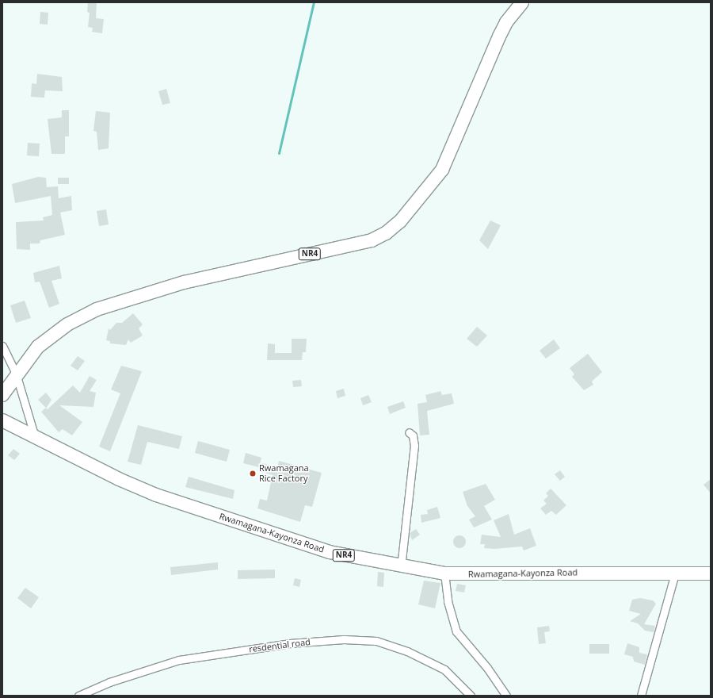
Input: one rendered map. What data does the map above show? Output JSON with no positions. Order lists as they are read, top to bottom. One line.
{"streets":{"highway":["NR4","Rwamagana-Kayonza Road"],"street":["resdential road"]},"places":["Rwamagana Rice Factory"]}
